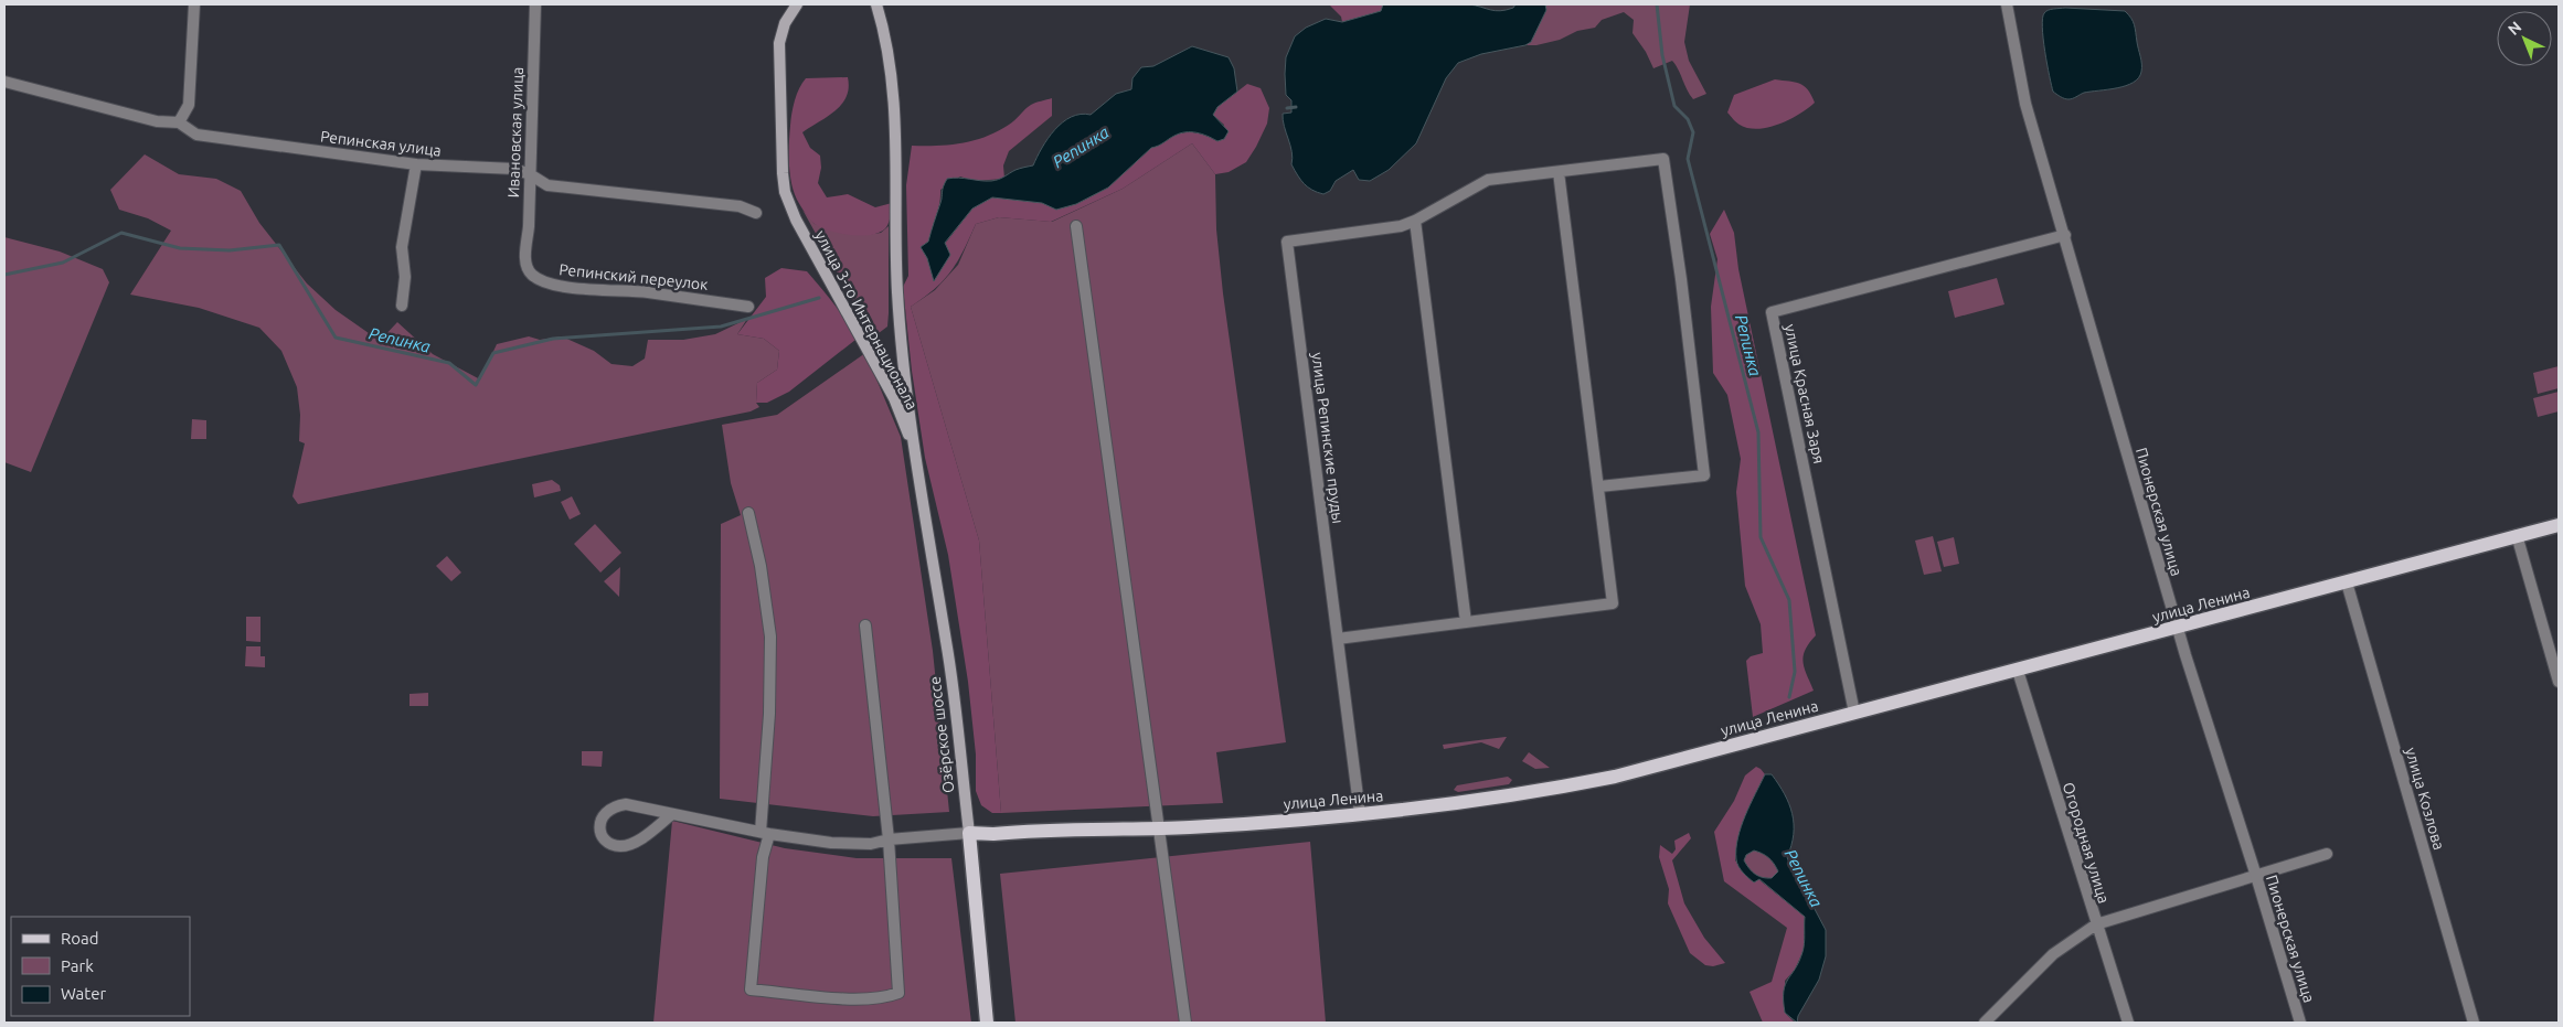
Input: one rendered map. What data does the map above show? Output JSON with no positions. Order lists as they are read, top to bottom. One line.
{"streets":{"main road":["улица 3-го Интернационала","улица Ленина","Озёрское шоссе"],"street":["Ивановская улица","Репинская улица","Репинский переулок","улица Красная Заря","улица Репинские пруды","Пионерская улица","улица Козлова","Огородная улица"]},"crossings":[["Ивановская улица","Репинская улица"],["Ивановская улица","Репинский переулок"],["улица 3-го Интернационала","Озёрское шоссе"],["улица Красная Заря","Пионерская улица"],["улица Красная Заря","улица Ленина"],["Пионерская улица","улица Ленина"],["улица Ленина","Озёрское шоссе"],["улица Ленина","улица Козлова"],["улица Ленина","Огородная улица"]],"water":["Репинка"],"legend":["Road","Park","Water"],"north":"top left"}
